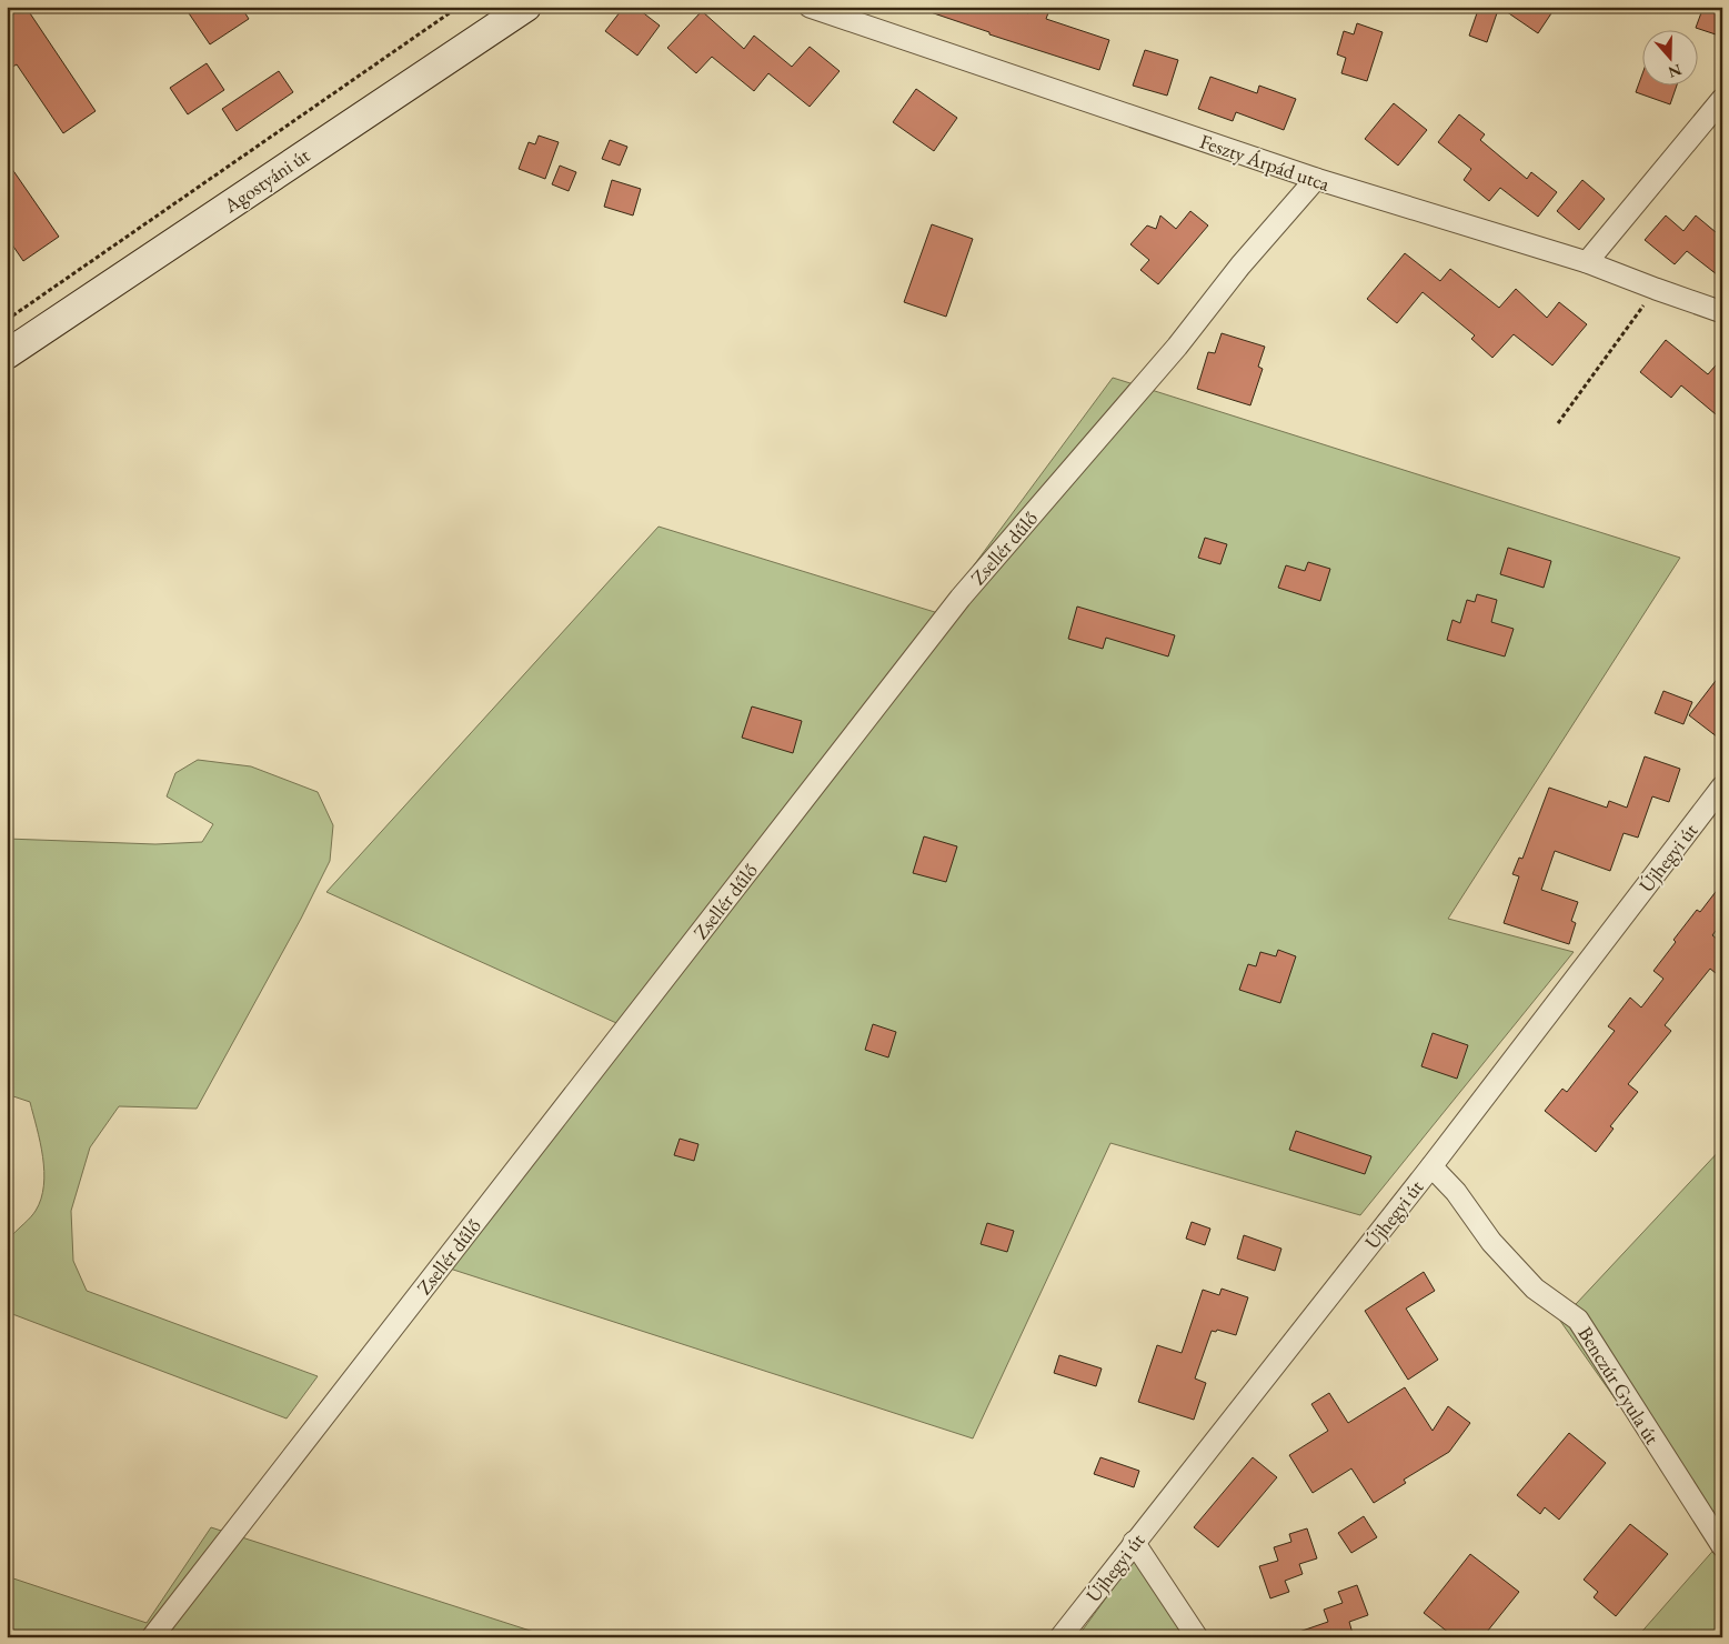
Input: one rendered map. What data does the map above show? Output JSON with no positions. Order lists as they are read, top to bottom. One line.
{"streets":{"main road":["Agostyáni út"],"street":["Feszty Árpád utca","Zsellér dűlő","Újhegyi út","Benczúr Gyula út"]},"crossings":[["Feszty Árpád utca","Zsellér dűlő"],["Újhegyi út","Benczúr Gyula út"]],"north":"bottom"}
